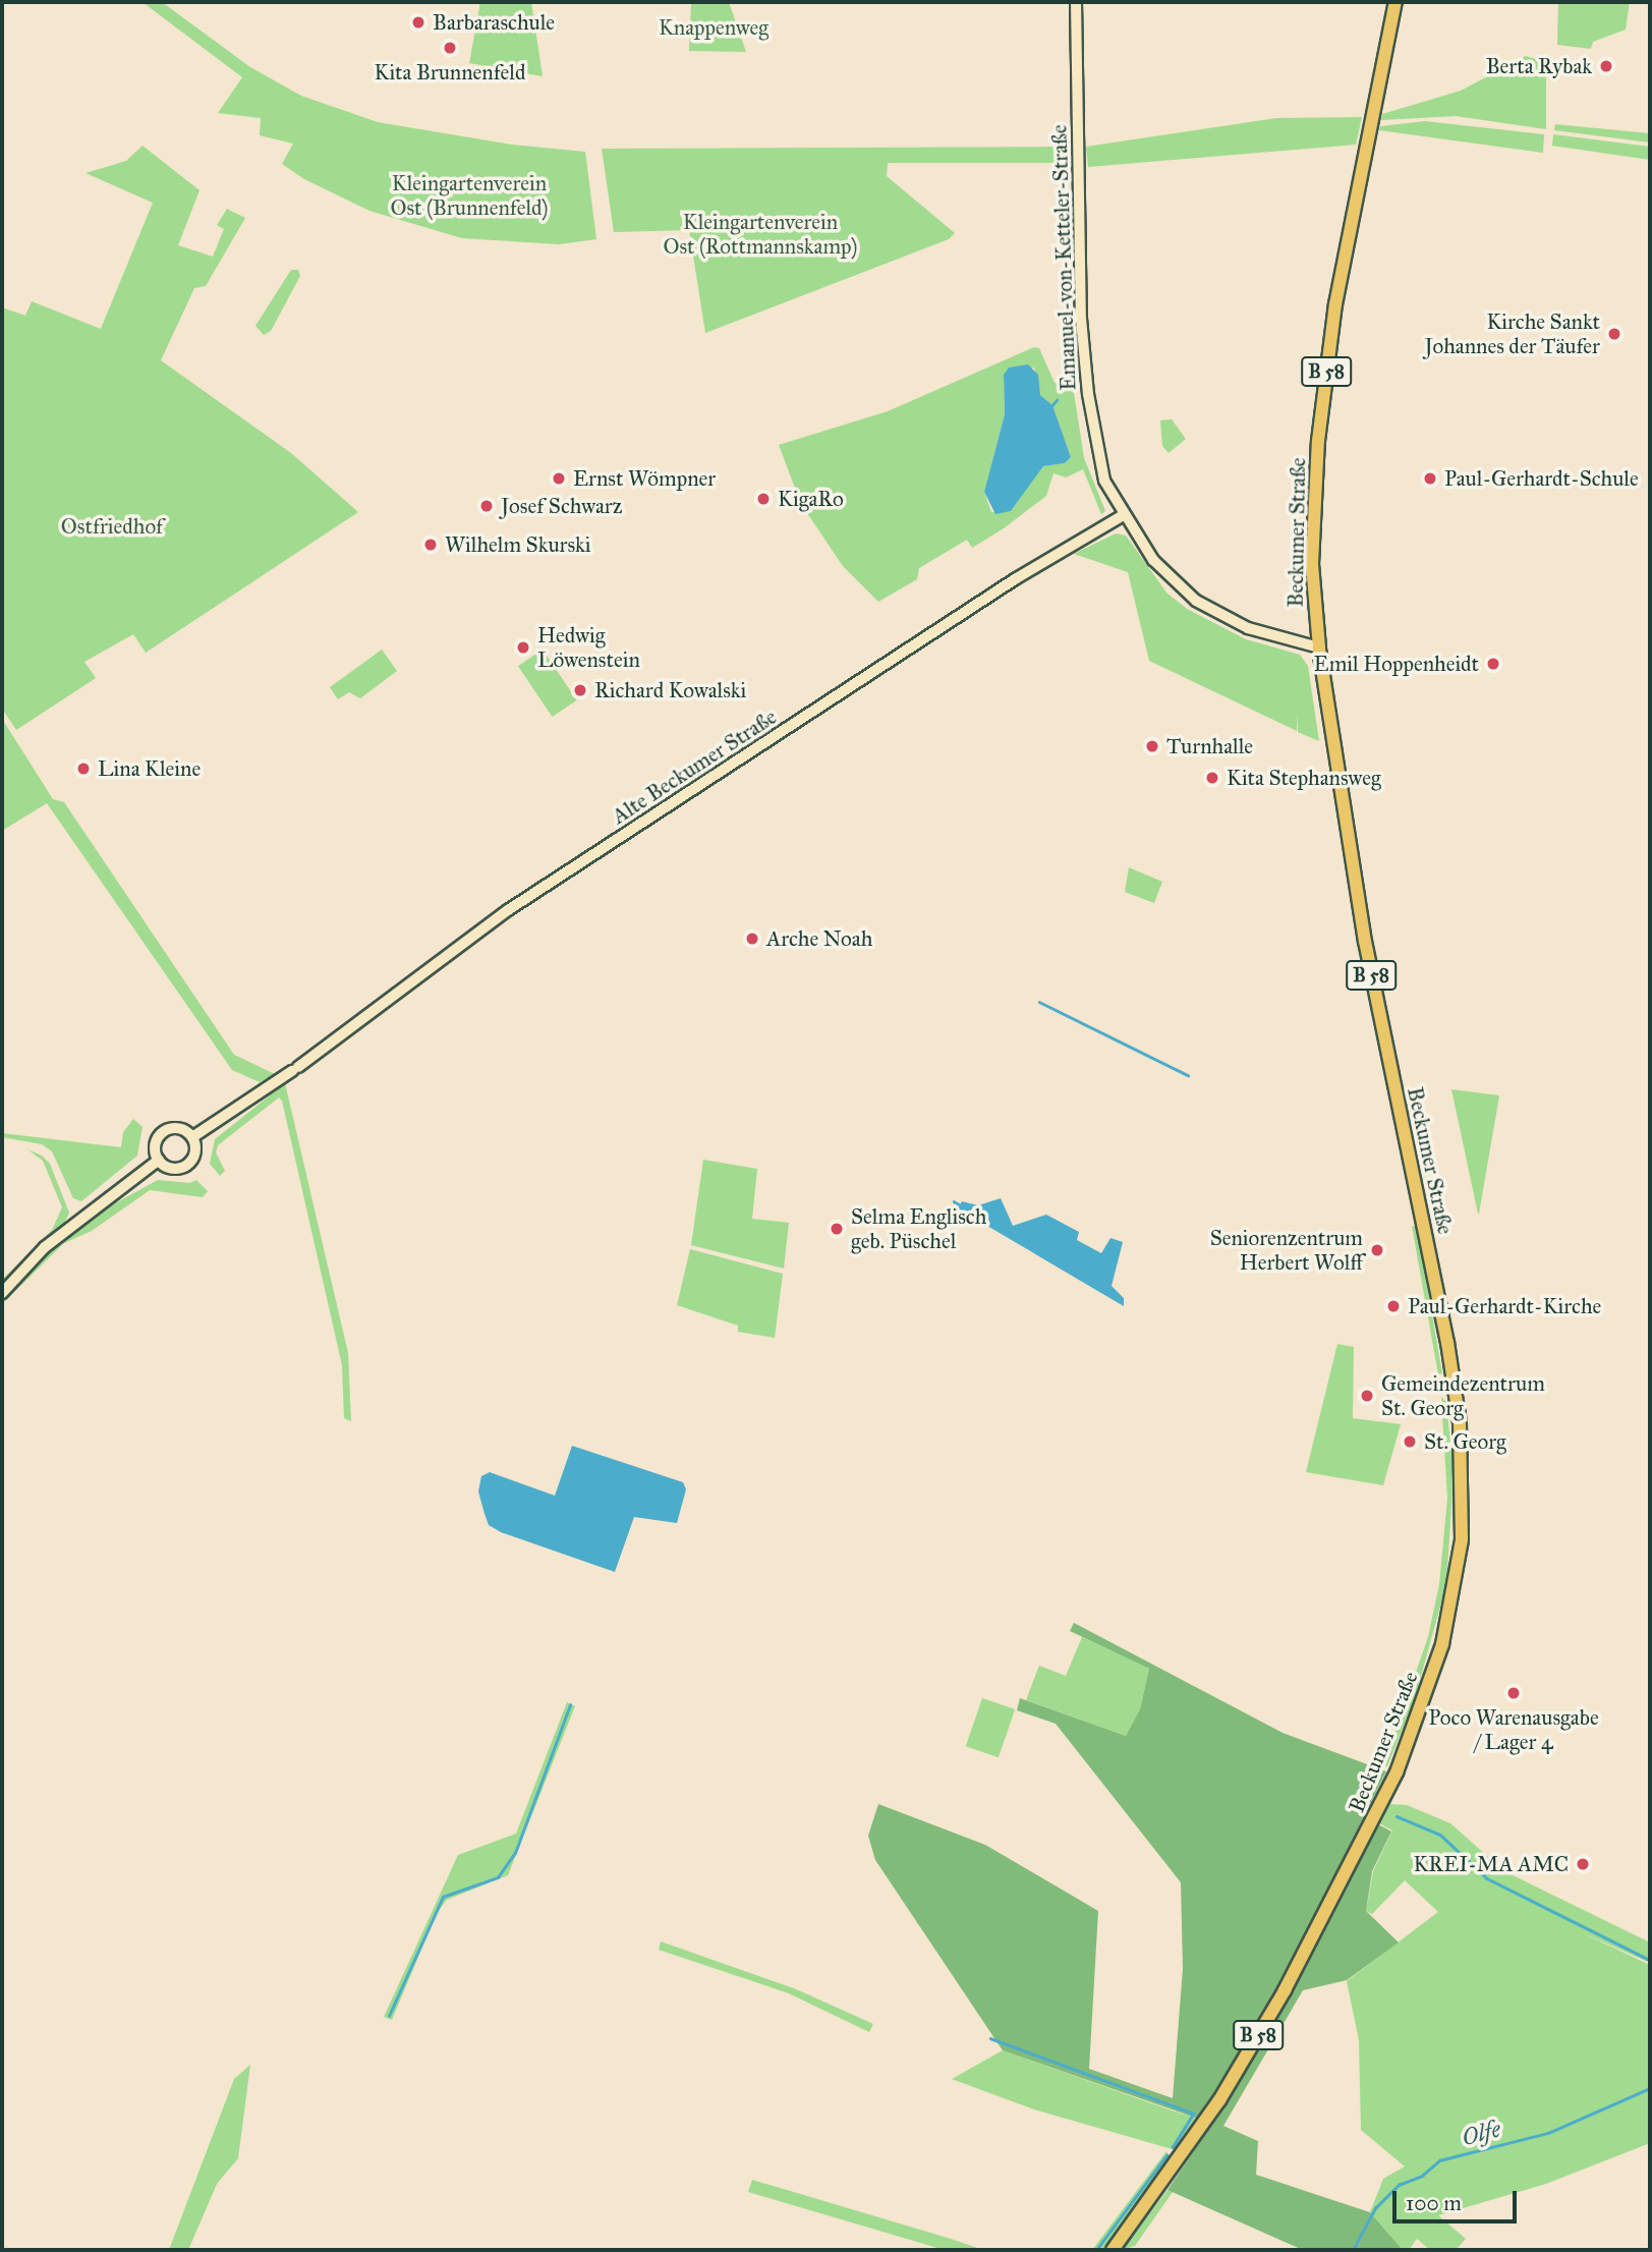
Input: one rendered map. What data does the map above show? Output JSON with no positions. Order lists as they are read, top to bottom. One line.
{"streets":{"main road":["B 58","Beckumer Straße"],"street":["Emanuel-von-Ketteler-Straße","Alte Beckumer Straße"]},"crossings":[["Emanuel-von-Ketteler-Straße","Beckumer Straße"],["Emanuel-von-Ketteler-Straße","Alte Beckumer Straße"]],"water":["Olfe"],"parks":["Knappenweg","Kleingartenverein Ost (Brunnenfeld)","Kleingartenverein Ost (Rottmannskamp)","Ostfriedhof"],"places":["Barbaraschule","Kita Brunnenfeld","Berta Rybak","Kirche Sankt Johannes der Täufer","Ernst Wömpner","Paul-Gerhardt-Schule","KigaRo","Josef Schwarz","Wilhelm Skurski","Hedwig Löwenstein","Emil Hoppenheidt","Richard Kowalski","Turnhalle","Lina Kleine","Kita Stephansweg","Arche Noah","Selma Englisch geb. Püschel","Seniorenzentrum Herbert Wolff","Paul-Gerhardt-Kirche","Gemeindezentrum St. Georg","St. Georg","Poco Warenausgabe / Lager 4","KREI-MA AMC"],"scale_bar":"100 m"}
